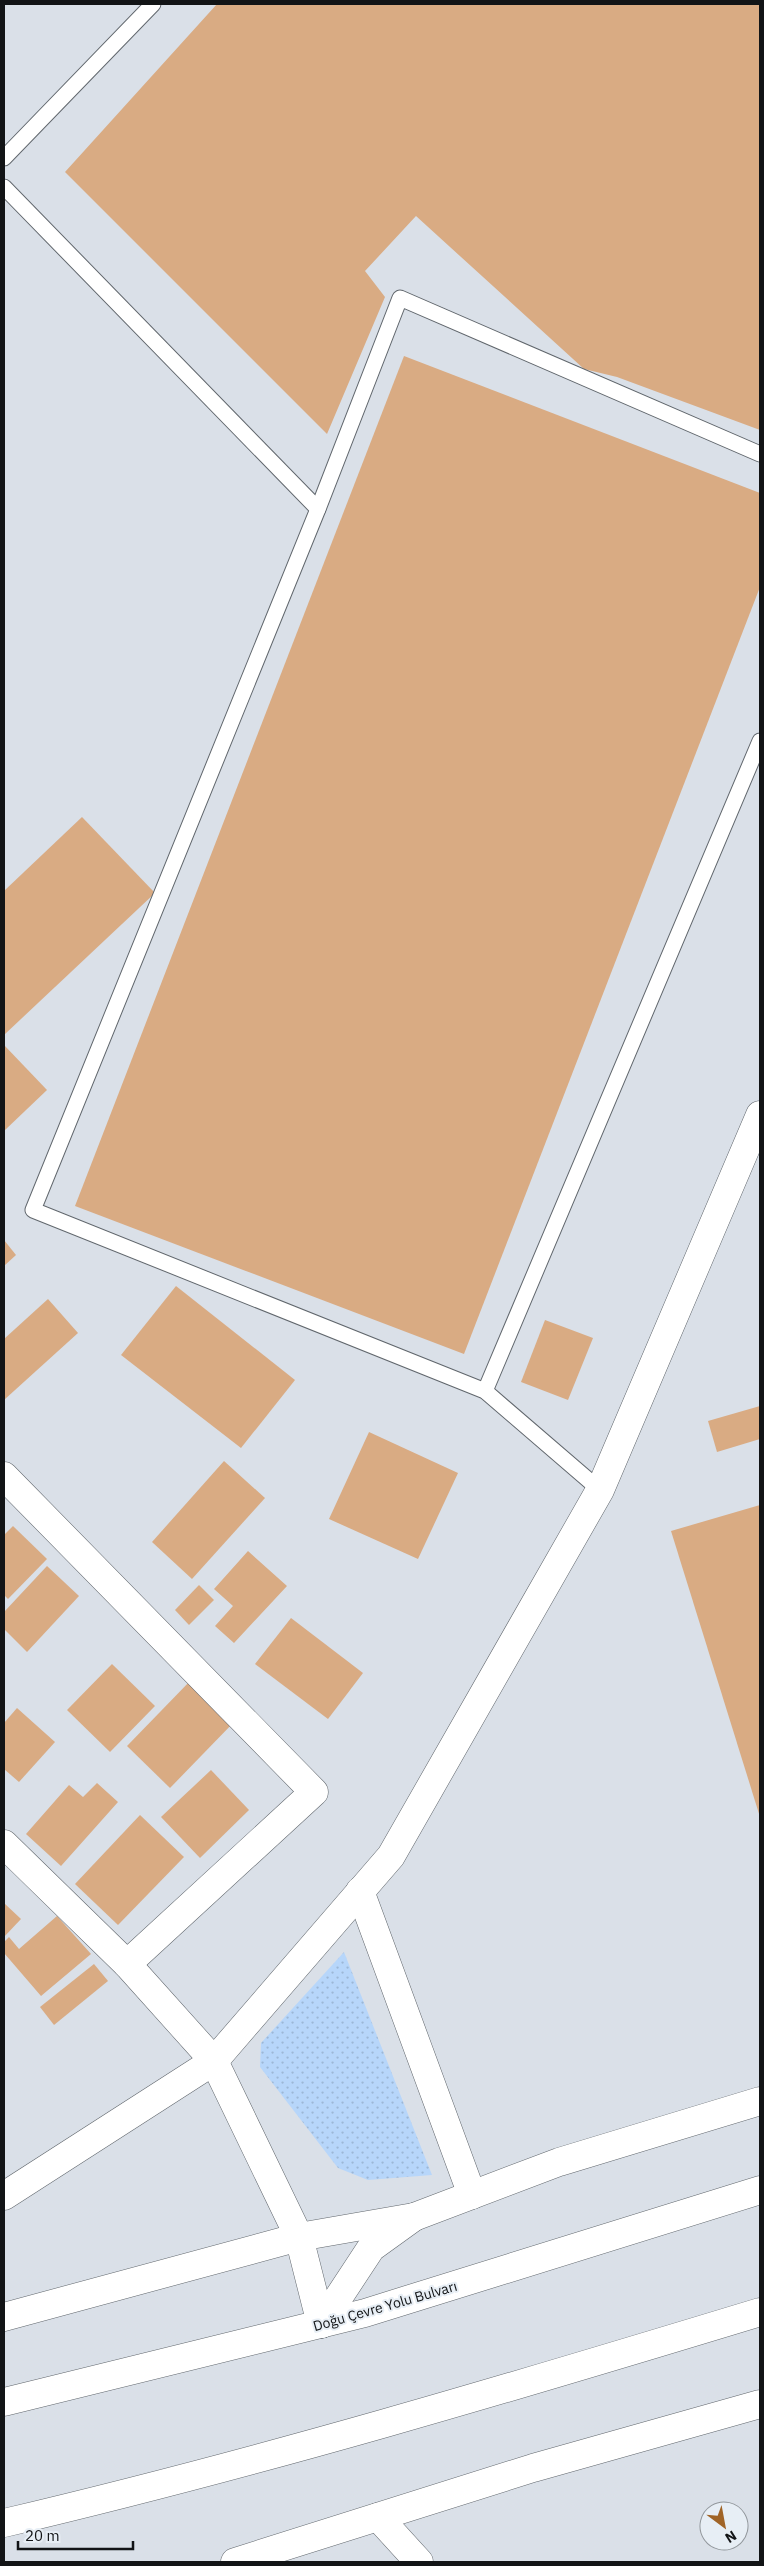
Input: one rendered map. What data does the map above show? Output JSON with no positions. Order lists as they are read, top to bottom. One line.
{"streets":{"main road":["Doğu Çevre Yolu Bulvarı"]},"scale_bar":"20 m","north":"bottom right"}
